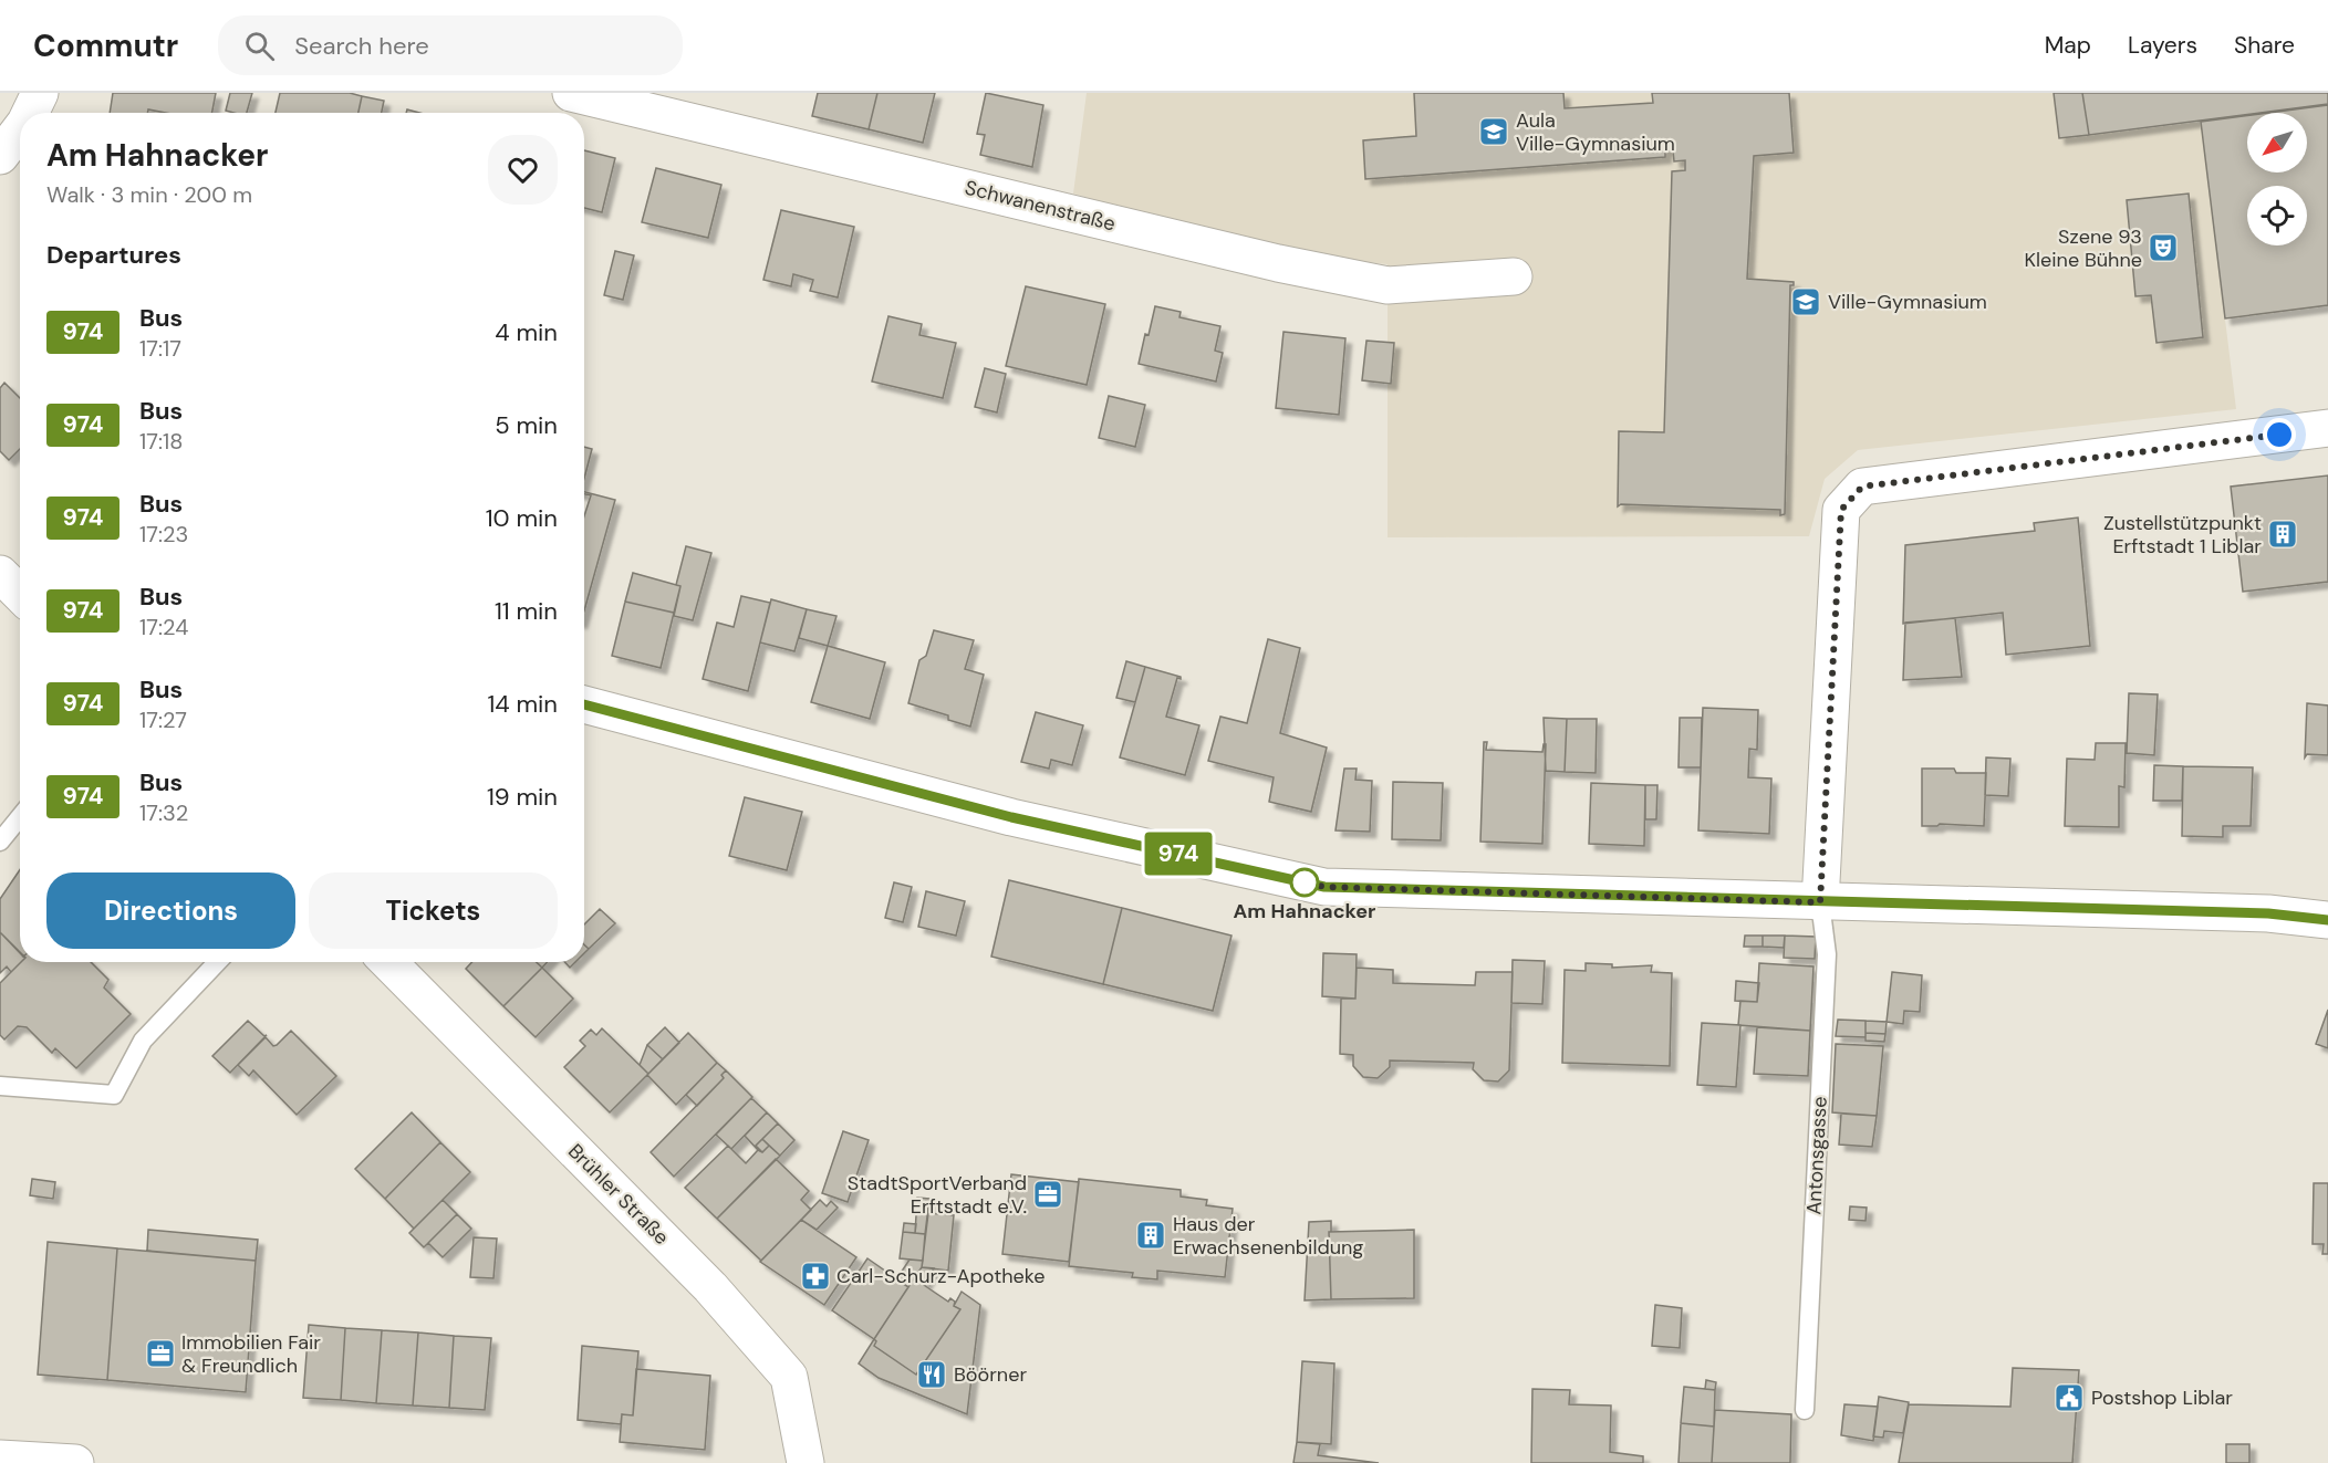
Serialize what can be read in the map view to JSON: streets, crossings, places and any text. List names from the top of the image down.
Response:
{
  "streets": {
    "street": ["Schwanenstraße", "Brühler Straße"],
    "lane": ["Antonsgasse"]
  },
  "places": {
    "school or university": ["Aula Ville-Gymnasium", "Ville-Gymnasium"],
    "theatre": ["Szene 93 Kleine Bühne"],
    "building": ["Zustellstützpunkt Erftstadt 1 Liblar", "Haus der Erwachsenenbildung"],
    "other": ["Am Hahnacker"],
    "office": ["StadtSportVerband Erftstadt e.V.", "Immobilien Fair & Freundlich"],
    "pharmacy": ["Carl-Schurz-Apotheke"],
    "restaurant": ["Böörner"],
    "public building": ["Postshop Liblar"]
  },
  "lines": ["bus line 974"],
  "north": "bottom left",
  "page": {
    "header": "Commutr",
    "search": "Search here",
    "nav": ["Map", "Layers", "Share"],
    "on_map": "974",
    "heading": [
      ["Am Hahnacker", "Walk · 3 min · 200 m"],
      "Departures"
    ],
    "list": [
      {
        "mark": "974",
        "name": "Bus",
        "note": "17:17",
        "value": "4 min"
      },
      {
        "mark": "974",
        "name": "Bus",
        "note": "17:18",
        "value": "5 min"
      },
      {
        "mark": "974",
        "name": "Bus",
        "note": "17:23",
        "value": "10 min"
      },
      {
        "mark": "974",
        "name": "Bus",
        "note": "17:24",
        "value": "11 min"
      },
      {
        "mark": "974",
        "name": "Bus",
        "note": "17:27",
        "value": "14 min"
      },
      {
        "mark": "974",
        "name": "Bus",
        "note": "17:32",
        "value": "19 min"
      }
    ],
    "buttons": ["Directions", "Tickets"]
  }
}
